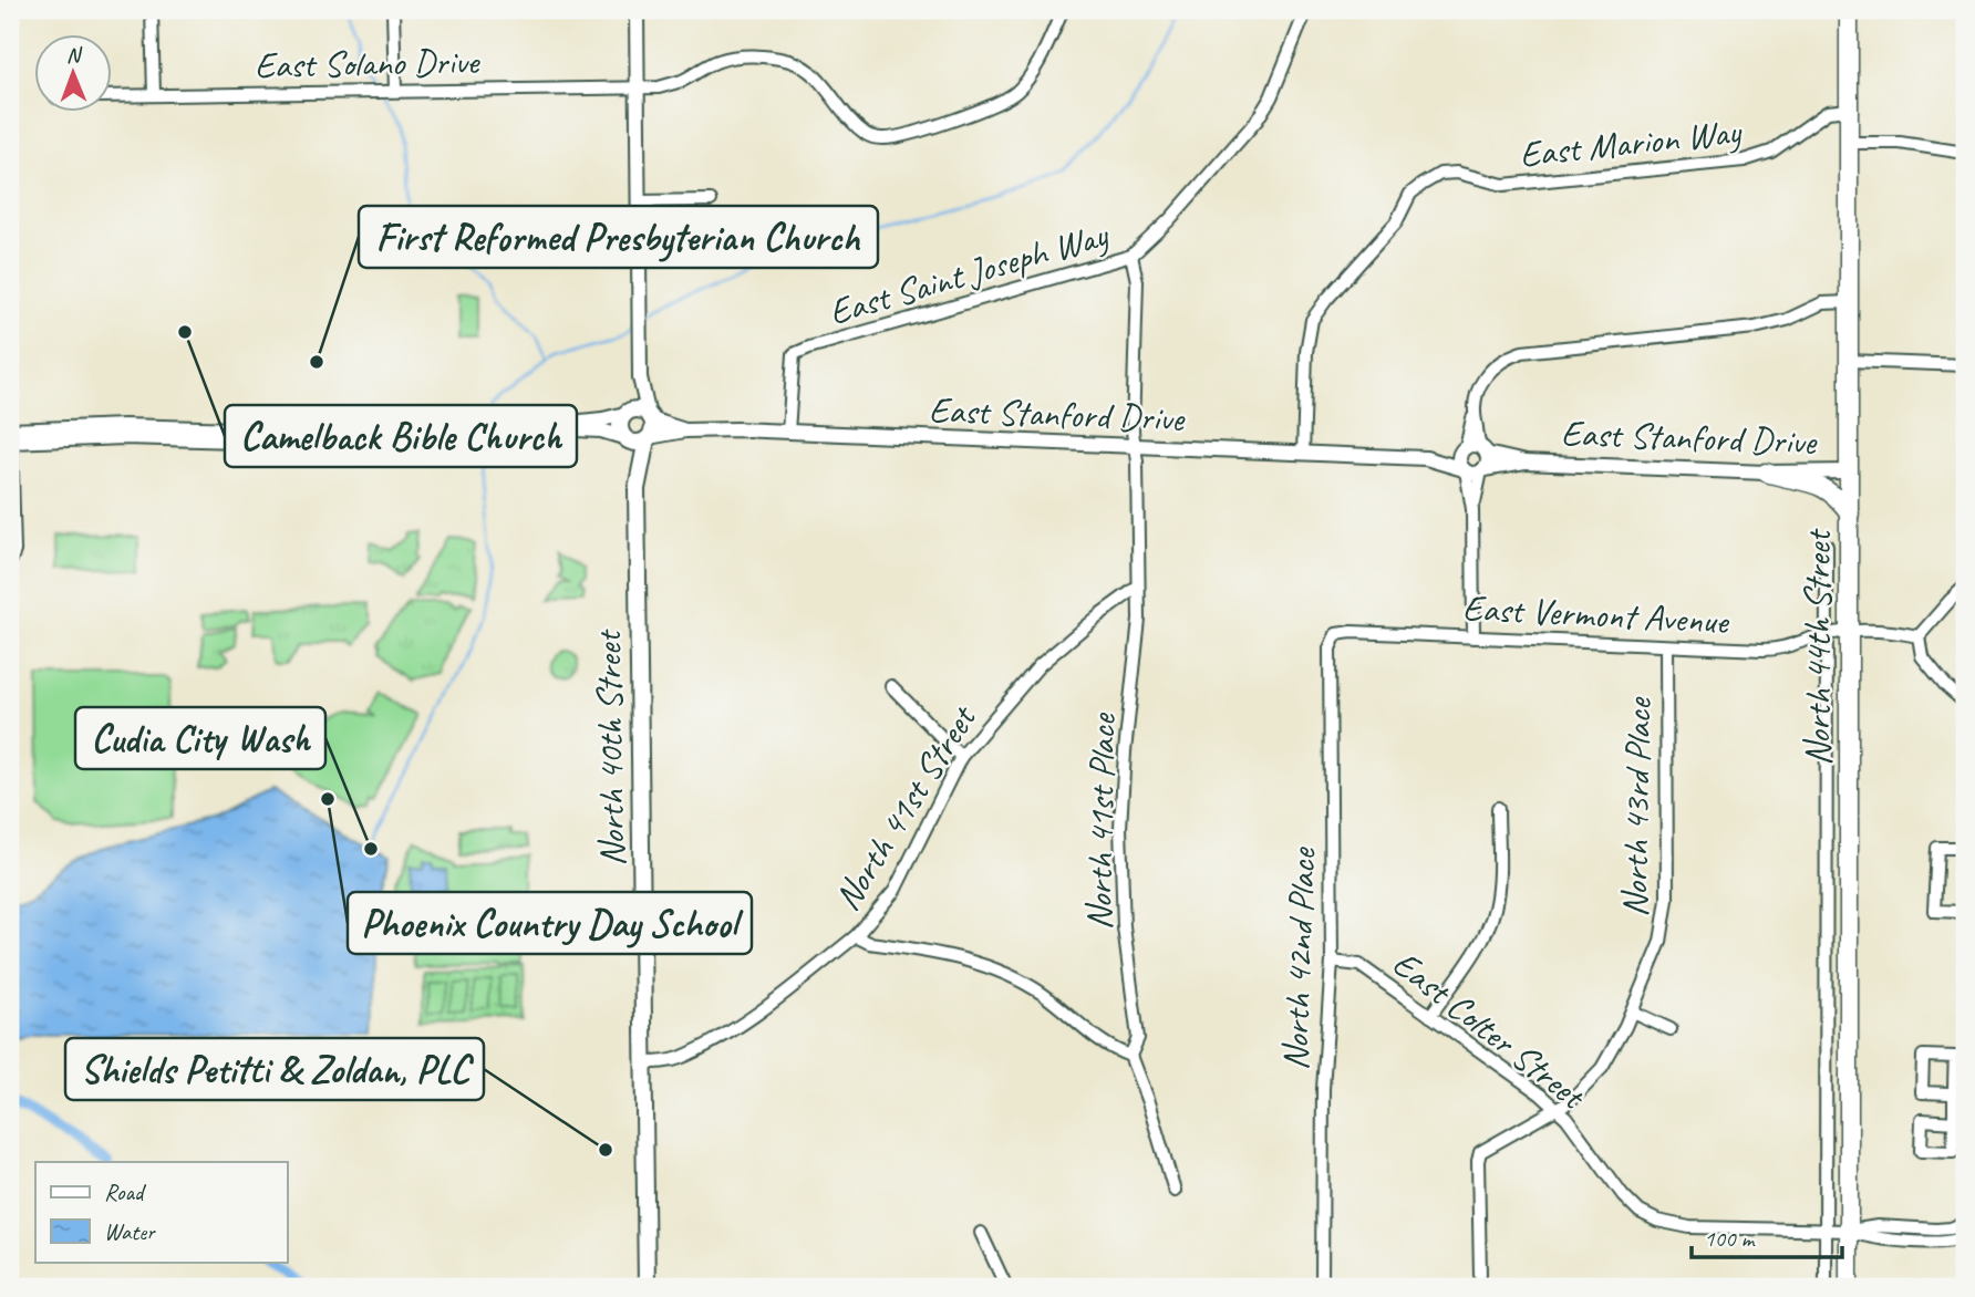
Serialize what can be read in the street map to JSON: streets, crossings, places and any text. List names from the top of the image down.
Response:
{
  "streets": {
    "main road": ["North 44th Street", "North 40th Street"],
    "street": [
      "East Solano Drive",
      "East Marion Way",
      "East Saint Joseph Way",
      "East Stanford Drive",
      "East Vermont Avenue",
      "North 41st Street",
      "North 43rd Place",
      "North 41st Place",
      "North 42nd Place",
      "East Colter Street"
    ]
  },
  "crossings": [
    ["East Marion Way", "East Stanford Drive"],
    ["East Marion Way", "North 44th Street"],
    ["East Saint Joseph Way", "East Stanford Drive"],
    ["East Saint Joseph Way", "North 41st Place"],
    ["East Stanford Drive", "North 44th Street"],
    ["East Stanford Drive", "North 40th Street"],
    ["East Stanford Drive", "North 41st Place"],
    ["East Vermont Avenue", "North 44th Street"],
    ["East Vermont Avenue", "North 43rd Place"],
    ["East Vermont Avenue", "North 42nd Place"],
    ["North 44th Street", "East Colter Street"],
    ["North 41st Street", "North 41st Place"],
    ["North 43rd Place", "East Colter Street"],
    ["North 42nd Place", "East Colter Street"]
  ],
  "places": [
    "Camelback Bible Church",
    "First Reformed Presbyterian Church",
    "Phoenix Country Day School",
    "Cudia City Wash",
    "Shields Petitti & Zoldan, PLC"
  ],
  "legend": ["Road", "Water"],
  "scale_bar": "100 m",
  "north": "top"
}
